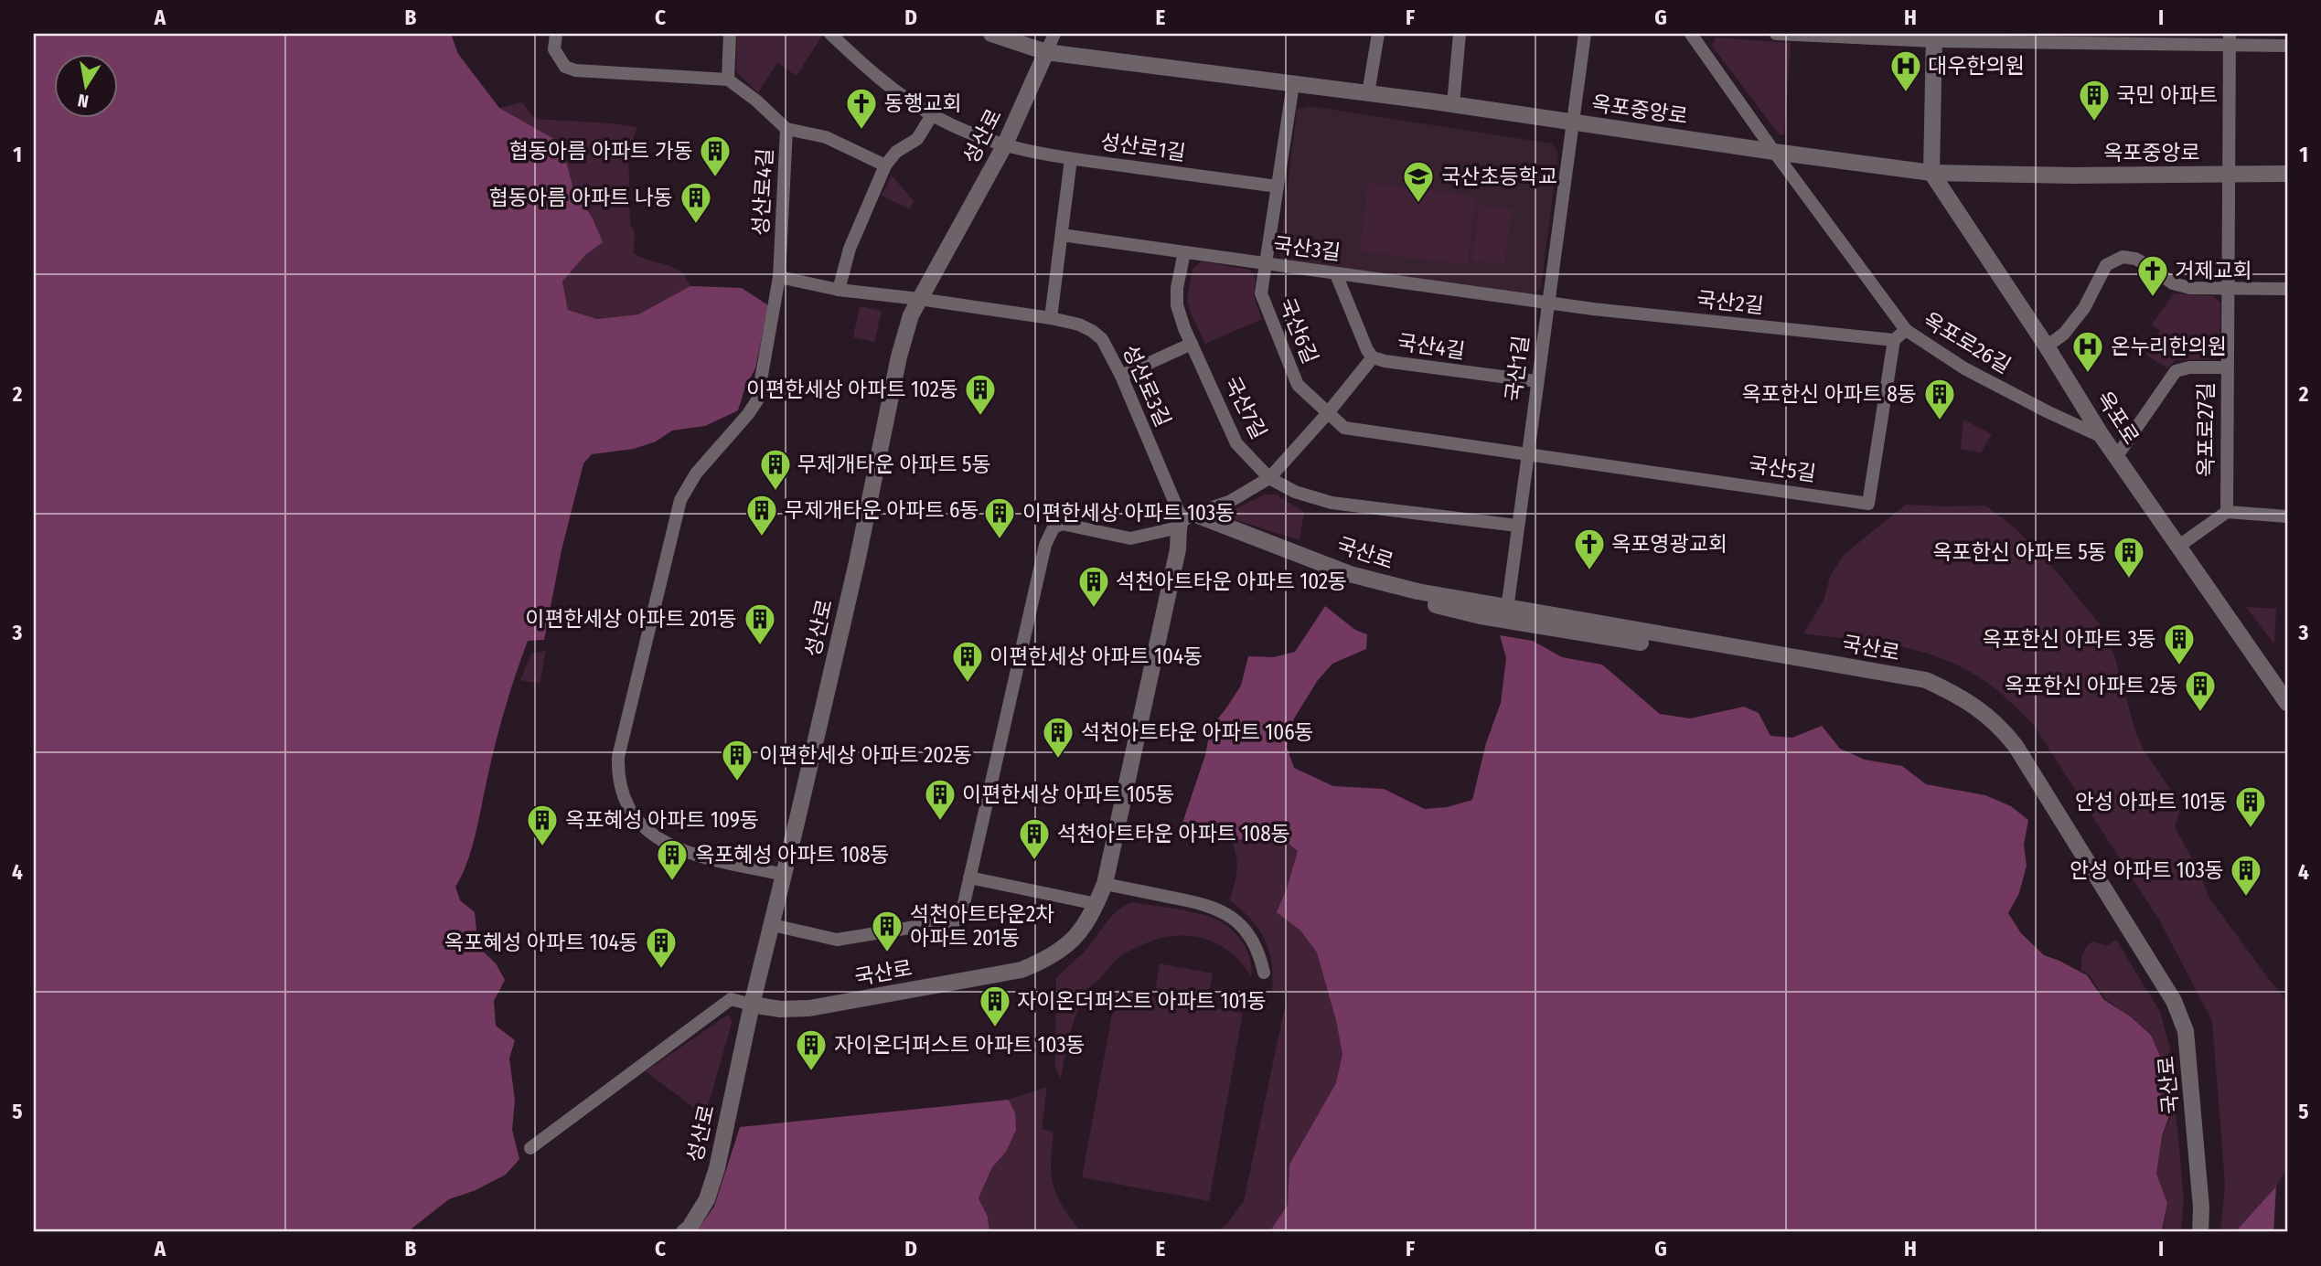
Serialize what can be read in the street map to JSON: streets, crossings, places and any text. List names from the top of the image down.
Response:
{
  "streets": {
    "street": [
      "옥포중앙로",
      "성산로",
      "성산로1길",
      "성산로4길",
      "국산3길",
      "국산2길",
      "국산6길",
      "옥포로26길",
      "국산4길",
      "국산1길",
      "성산로3길",
      "국산7길",
      "옥포로",
      "옥포로27길",
      "국산5길",
      "국산로"
    ]
  },
  "crossings": [
    ["옥포중앙로", "성산로"],
    ["옥포중앙로", "국산6길"],
    ["옥포중앙로", "옥포로26길"],
    ["옥포중앙로", "국산1길"],
    ["옥포중앙로", "옥포로"],
    ["옥포중앙로", "옥포로27길"],
    ["성산로", "성산로1길"],
    ["성산로", "성산로4길"],
    ["성산로", "성산로3길"],
    ["성산로", "국산로"],
    ["성산로1길", "국산6길"],
    ["국산3길", "국산2길"],
    ["국산3길", "국산6길"],
    ["국산3길", "국산4길"],
    ["국산3길", "국산1길"],
    ["국산3길", "국산7길"],
    ["국산2길", "국산1길"],
    ["국산2길", "국산5길"],
    ["국산6길", "국산1길"],
    ["국산6길", "국산5길"],
    ["옥포로26길", "옥포로"],
    ["국산4길", "국산1길"],
    ["국산1길", "국산7길"],
    ["국산1길", "국산5길"],
    ["국산1길", "국산로"],
    ["성산로3길", "국산로"]
  ],
  "places": {
    "hospital": ["대우한의원", "온누리한의원"],
    "building": [
      "국민 아파트",
      "협동아름 아파트 가동",
      "협동아름 아파트 나동",
      "이편한세상 아파트 102동",
      "옥포한신 아파트 8동",
      "무제개타운 아파트 5동",
      "무제개타운 아파트 6동",
      "이편한세상 아파트 103동",
      "옥포한신 아파트 5동",
      "석천아트타운 아파트 102동",
      "이편한세상 아파트 201동",
      "옥포한신 아파트 3동",
      "이편한세상 아파트 104동",
      "옥포한신 아파트 2동",
      "석천아트타운 아파트 106동",
      "이편한세상 아파트 202동",
      "이편한세상 아파트 105동",
      "안성 아파트 101동",
      "옥포혜성 아파트 109동",
      "석천아트타운 아파트 108동",
      "옥포혜성 아파트 108동",
      "안성 아파트 103동",
      "석천아트타운2차 아파트 201동",
      "옥포혜성 아파트 104동",
      "자이온더퍼스트 아파트 101동",
      "자이온더퍼스트 아파트 103동"
    ],
    "church": ["동행교회", "거제교회", "옥포영광교회"],
    "school or university": ["국산초등학교"]
  },
  "north": "bottom",
  "grid": {
    "columns": [
      "A",
      "B",
      "C",
      "D",
      "E",
      "F",
      "G",
      "H",
      "I"
    ],
    "rows": [
      "1",
      "2",
      "3",
      "4",
      "5"
    ]
  }
}
